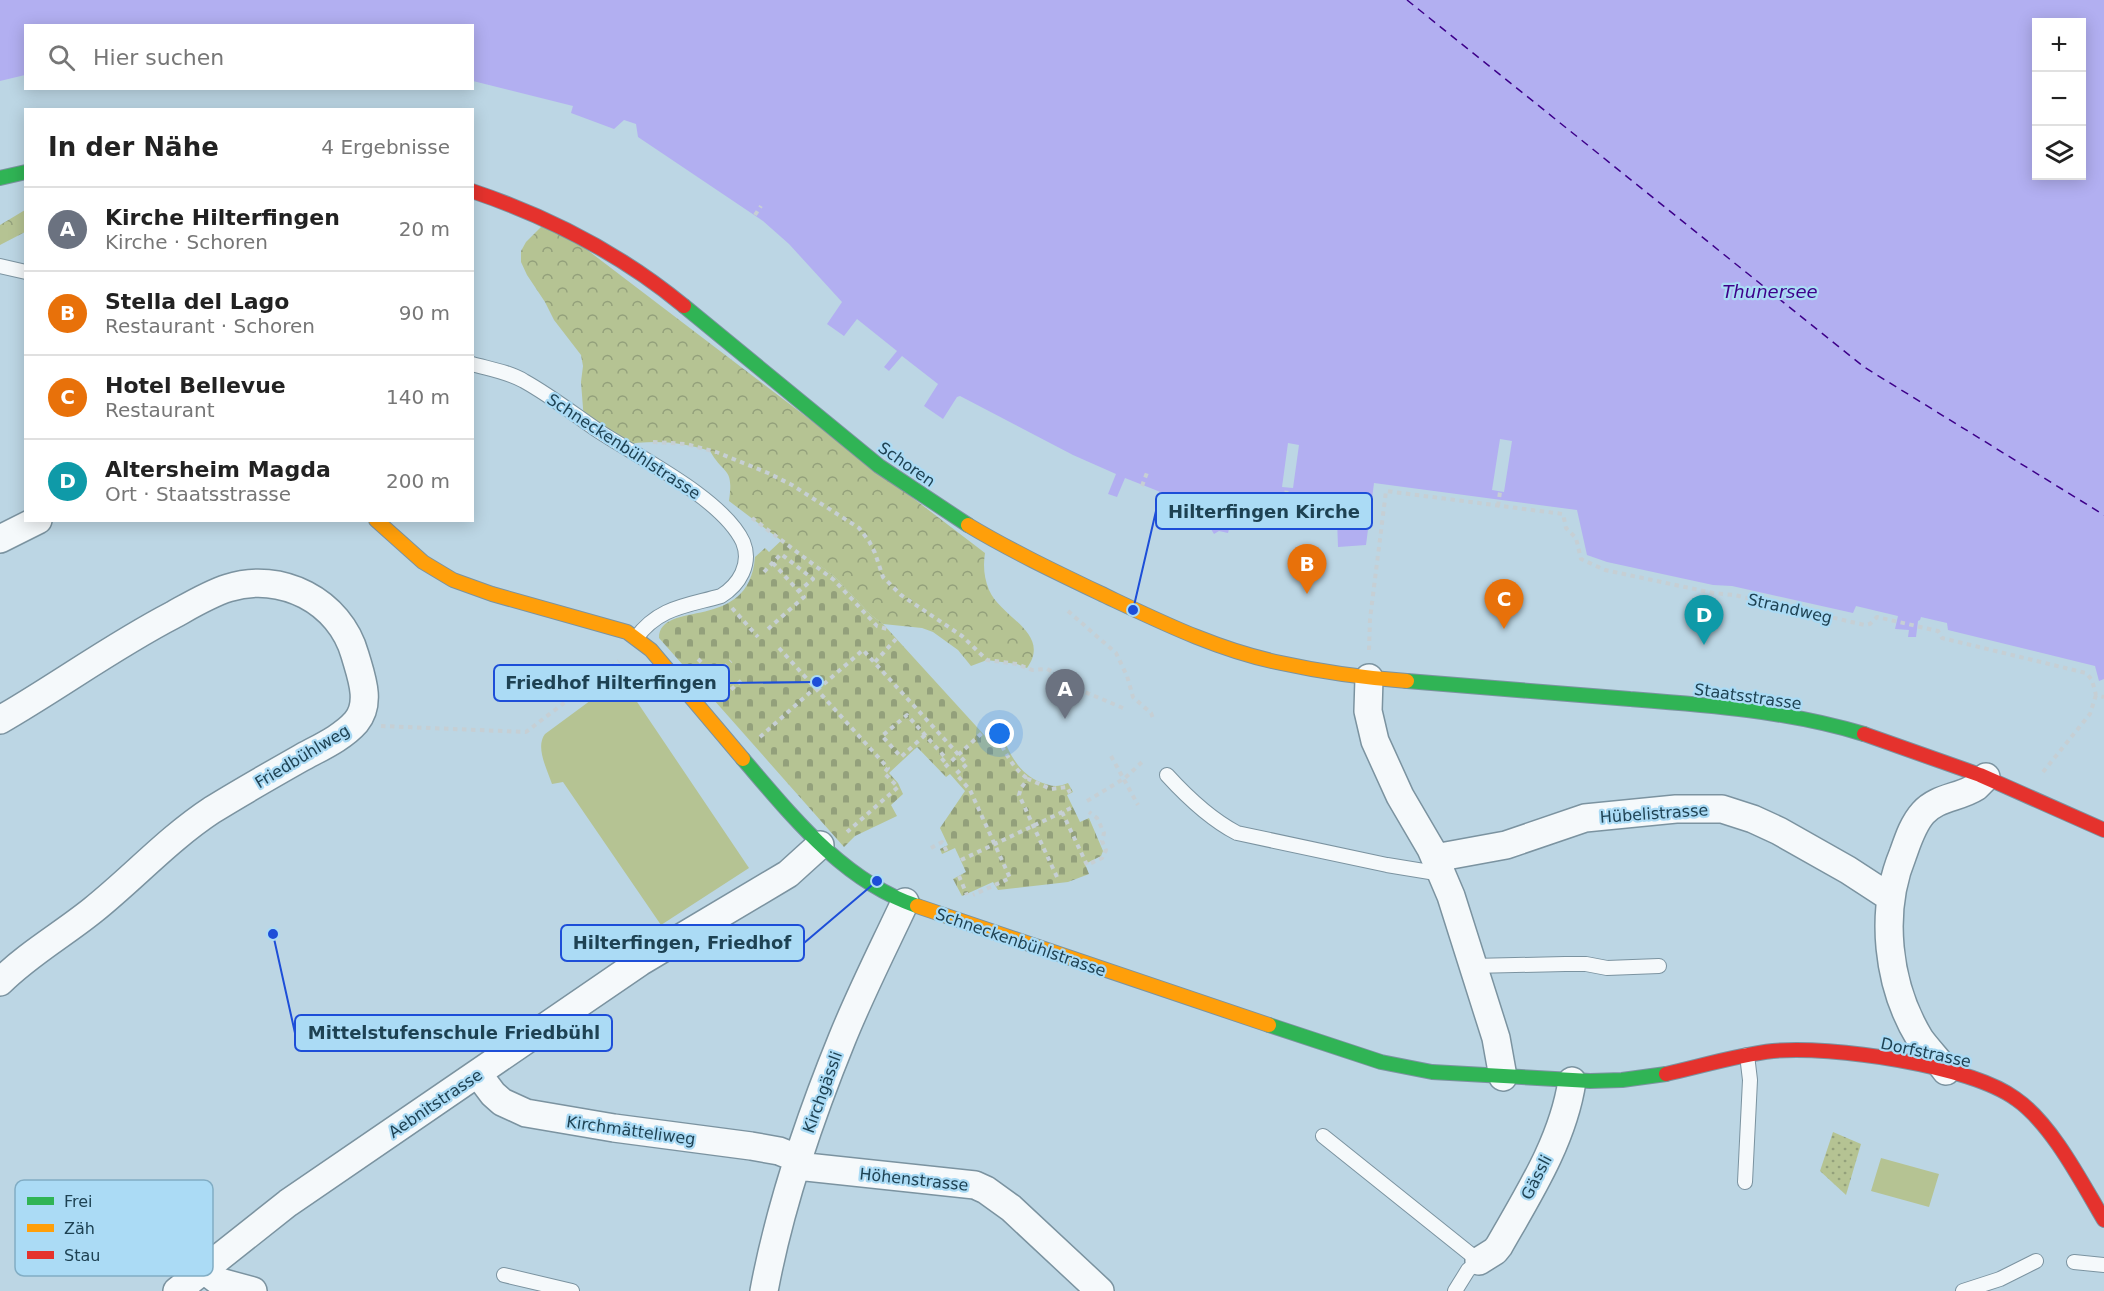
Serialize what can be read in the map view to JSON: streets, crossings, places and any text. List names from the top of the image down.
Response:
{
  "streets": {
    "street": [
      "Schneckenbühlstrasse",
      "Schoren",
      "Staatsstrasse",
      "Friedbühlweg",
      "Hübelistrasse",
      "Dorfstrasse",
      "Kirchgässli",
      "Aebnitstrasse",
      "Kirchmätteliweg",
      "Gässli",
      "Höhenstrasse"
    ],
    "path": ["Strandweg"]
  },
  "crossings": [
    ["Schneckenbühlstrasse", "Dorfstrasse"],
    ["Schneckenbühlstrasse", "Kirchgässli"],
    ["Schneckenbühlstrasse", "Aebnitstrasse"],
    ["Schoren", "Strandweg"],
    ["Schoren", "Staatsstrasse"],
    ["Strandweg", "Staatsstrasse"],
    ["Dorfstrasse", "Gässli"],
    ["Kirchgässli", "Kirchmätteliweg"],
    ["Kirchgässli", "Höhenstrasse"],
    ["Aebnitstrasse", "Kirchmätteliweg"],
    ["Kirchmätteliweg", "Höhenstrasse"]
  ],
  "water": ["Thunersee"],
  "places": [
    "Hilterfingen Kirche",
    "Friedhof Hilterfingen",
    "Hilterfingen, Friedhof",
    "Mittelstufenschule Friedbühl"
  ],
  "legend": ["Frei", "Zäh", "Stau"],
  "page": {
    "map_buttons": ["+", "−"],
    "search": "Hier suchen",
    "heading": ["In der Nähe", "4 Ergebnisse"],
    "list": [
      {
        "mark": "A",
        "name": "Kirche Hilterfingen",
        "note": "Kirche · Schoren",
        "value": "20 m"
      },
      {
        "mark": "B",
        "name": "Stella del Lago",
        "note": "Restaurant · Schoren",
        "value": "90 m"
      },
      {
        "mark": "C",
        "name": "Hotel Bellevue",
        "note": "Restaurant",
        "value": "140 m"
      },
      {
        "mark": "D",
        "name": "Altersheim Magda",
        "note": "Ort · Staatsstrasse",
        "value": "200 m"
      }
    ],
    "pins": [
      "B",
      "C",
      "D",
      "A"
    ]
  }
}
